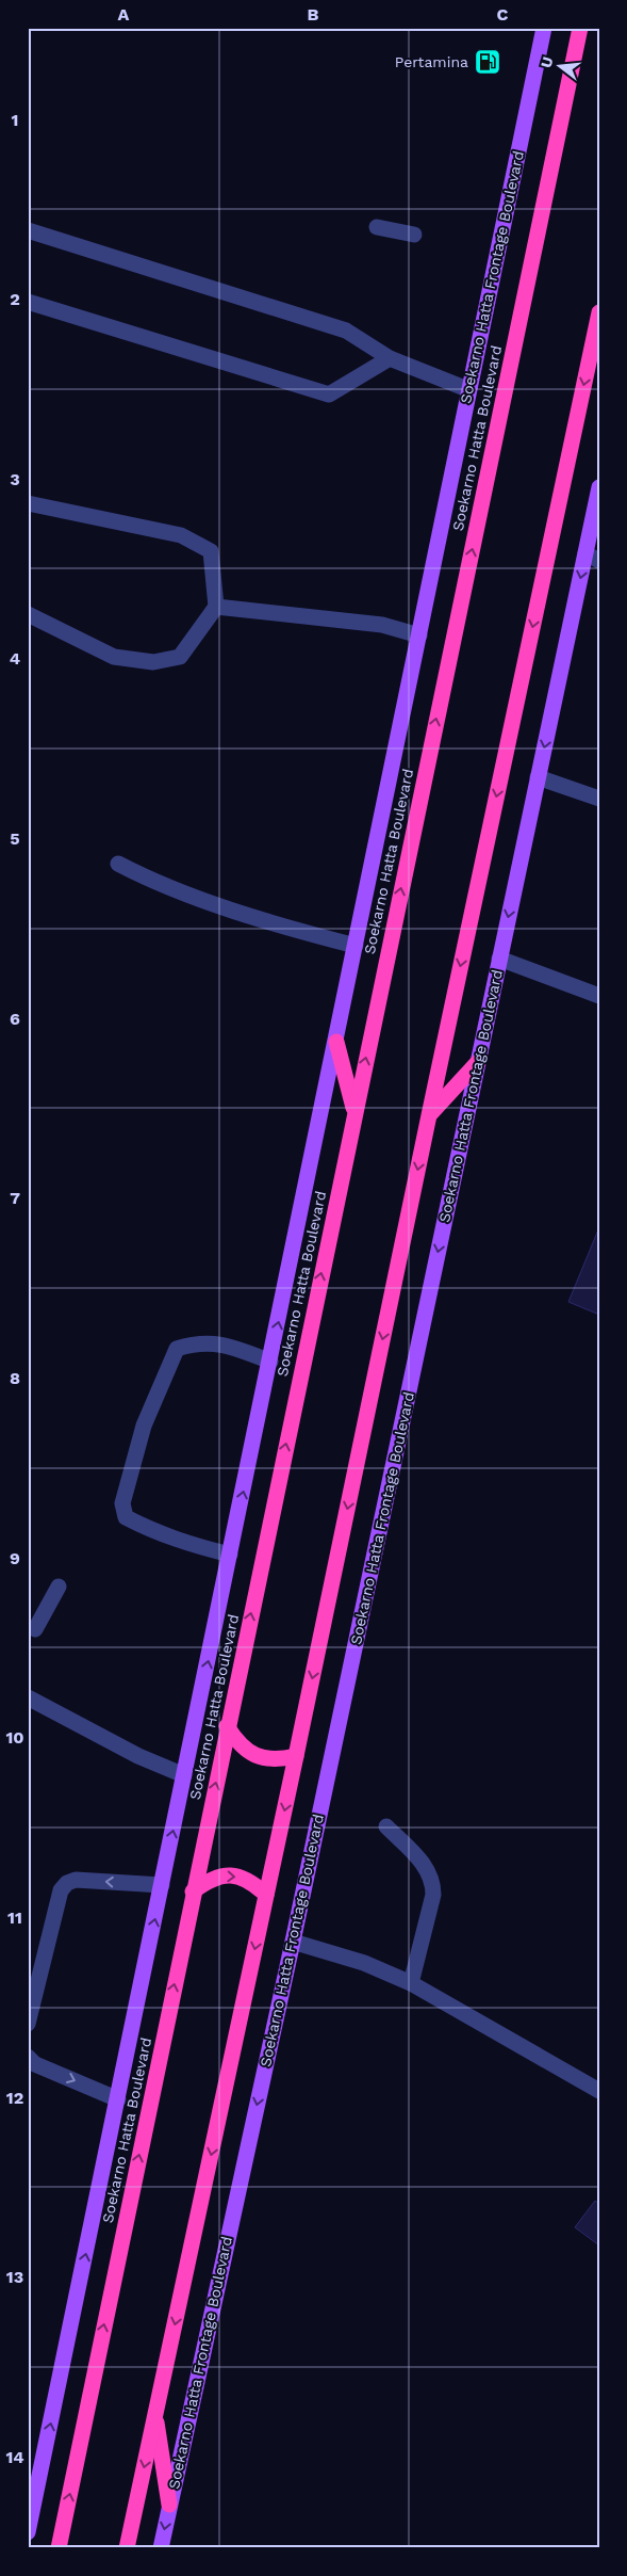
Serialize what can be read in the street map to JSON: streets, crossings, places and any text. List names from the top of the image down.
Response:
{
  "streets": {
    "highway": ["Soekarno Hatta Boulevard"],
    "main road": ["Soekarno Hatta Frontage Boulevard"]
  },
  "places": {
    "fuel station": ["Pertamina"]
  },
  "north": "left",
  "grid": {
    "columns": ["A", "B", "C"],
    "rows": [
      "1",
      "2",
      "3",
      "4",
      "5",
      "6",
      "7",
      "8",
      "9",
      "10",
      "11",
      "12",
      "13",
      "14"
    ]
  }
}
